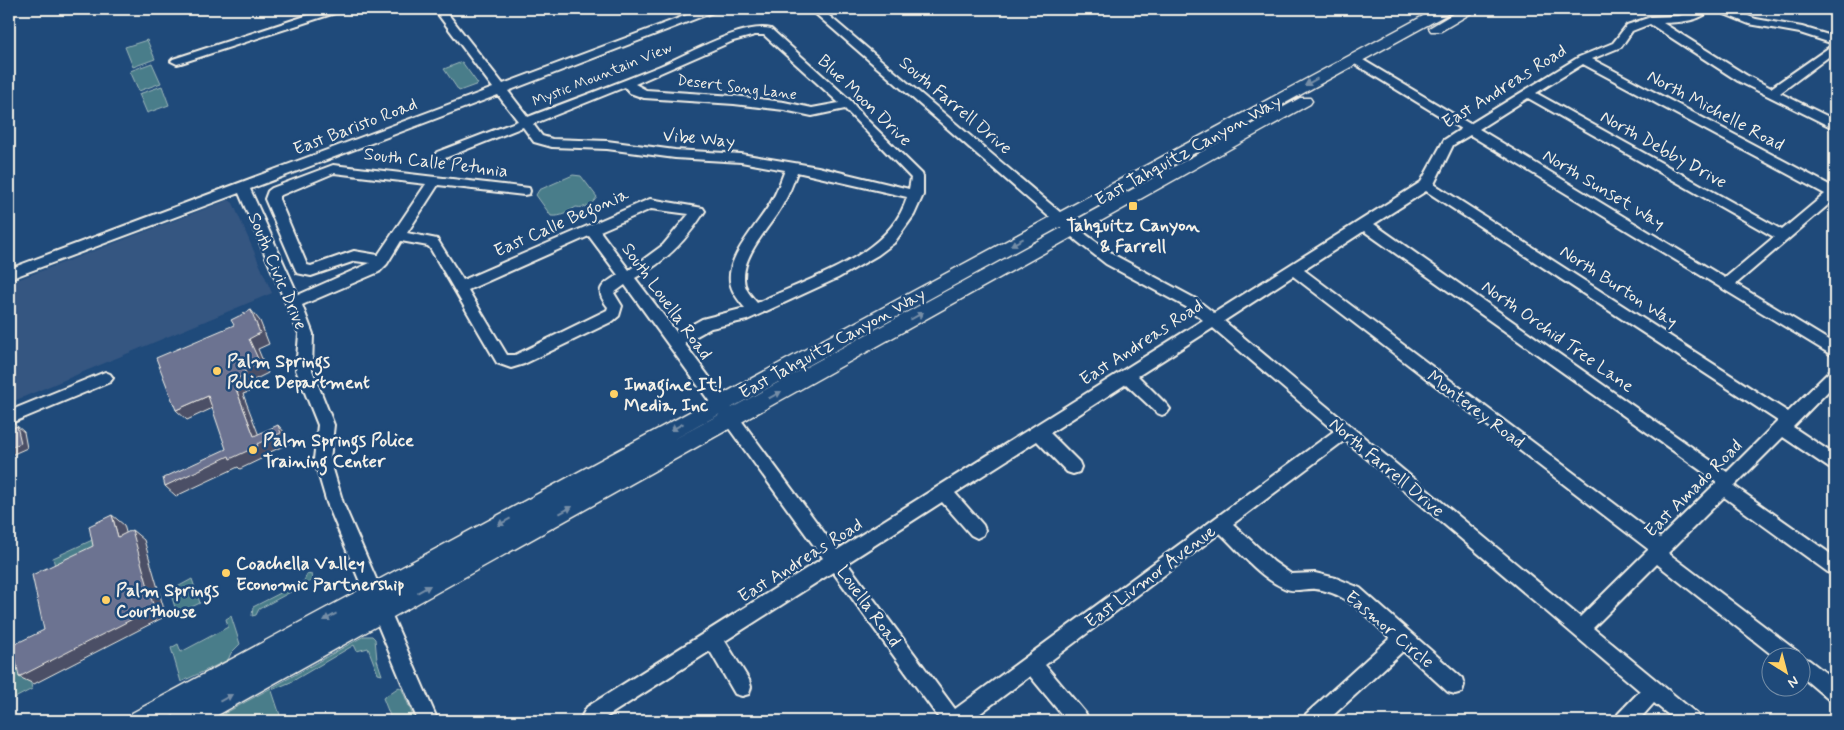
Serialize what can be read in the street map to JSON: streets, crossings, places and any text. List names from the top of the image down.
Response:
{
  "streets": {
    "main road": ["East Tahquitz Canyon Way"],
    "street": [
      "Mystic Mountain View",
      "East Andreas Road",
      "Desert Song Lane",
      "Blue Moon Drive",
      "South Farrell Drive",
      "North Michelle Road",
      "East Baristo Road",
      "Vibe Way",
      "North Debby Drive",
      "South Calle Petunia",
      "North Sunset Way",
      "East Calle Begonia",
      "South Civic Drive",
      "North Burton Way",
      "South Louella Road",
      "North Orchid Tree Lane",
      "Monterey Road",
      "North Farrell Drive",
      "East Amado Road",
      "East Livmor Avenue",
      "Louella Road",
      "Easmor Circle"
    ]
  },
  "crossings": [
    ["Mystic Mountain View", "Desert Song Lane"],
    ["Mystic Mountain View", "Blue Moon Drive"],
    ["Mystic Mountain View", "Vibe Way"],
    ["East Andreas Road", "North Michelle Road"],
    ["East Andreas Road", "North Debby Drive"],
    ["East Andreas Road", "North Sunset Way"],
    ["East Andreas Road", "North Burton Way"],
    ["East Andreas Road", "North Orchid Tree Lane"],
    ["East Andreas Road", "Monterey Road"],
    ["East Andreas Road", "North Farrell Drive"],
    ["East Andreas Road", "Louella Road"],
    ["Desert Song Lane", "Blue Moon Drive"],
    ["Blue Moon Drive", "Vibe Way"],
    ["South Farrell Drive", "East Tahquitz Canyon Way"],
    ["South Farrell Drive", "North Farrell Drive"],
    ["North Michelle Road", "North Debby Drive"],
    ["East Baristo Road", "Vibe Way"],
    ["East Baristo Road", "South Civic Drive"],
    ["East Tahquitz Canyon Way", "North Sunset Way"],
    ["East Tahquitz Canyon Way", "South Civic Drive"],
    ["East Tahquitz Canyon Way", "South Louella Road"],
    ["East Tahquitz Canyon Way", "North Farrell Drive"],
    ["East Tahquitz Canyon Way", "Louella Road"],
    ["East Calle Begonia", "South Louella Road"],
    ["North Burton Way", "East Amado Road"],
    ["South Louella Road", "Louella Road"],
    ["North Orchid Tree Lane", "East Amado Road"],
    ["Monterey Road", "East Amado Road"],
    ["North Farrell Drive", "East Amado Road"],
    ["North Farrell Drive", "East Livmor Avenue"],
    ["East Livmor Avenue", "Louella Road"],
    ["East Livmor Avenue", "Easmor Circle"]
  ],
  "places": {
    "transit": ["Tahquitz Canyon & Farrell"],
    "other": [
      "Palm Springs Police Department",
      "Imagine It! Media, Inc",
      "Palm Springs Police Training Center",
      "Coachella Valley Economic Partnership",
      "Palm Springs Courthouse"
    ]
  },
  "north": "bottom right"
}
